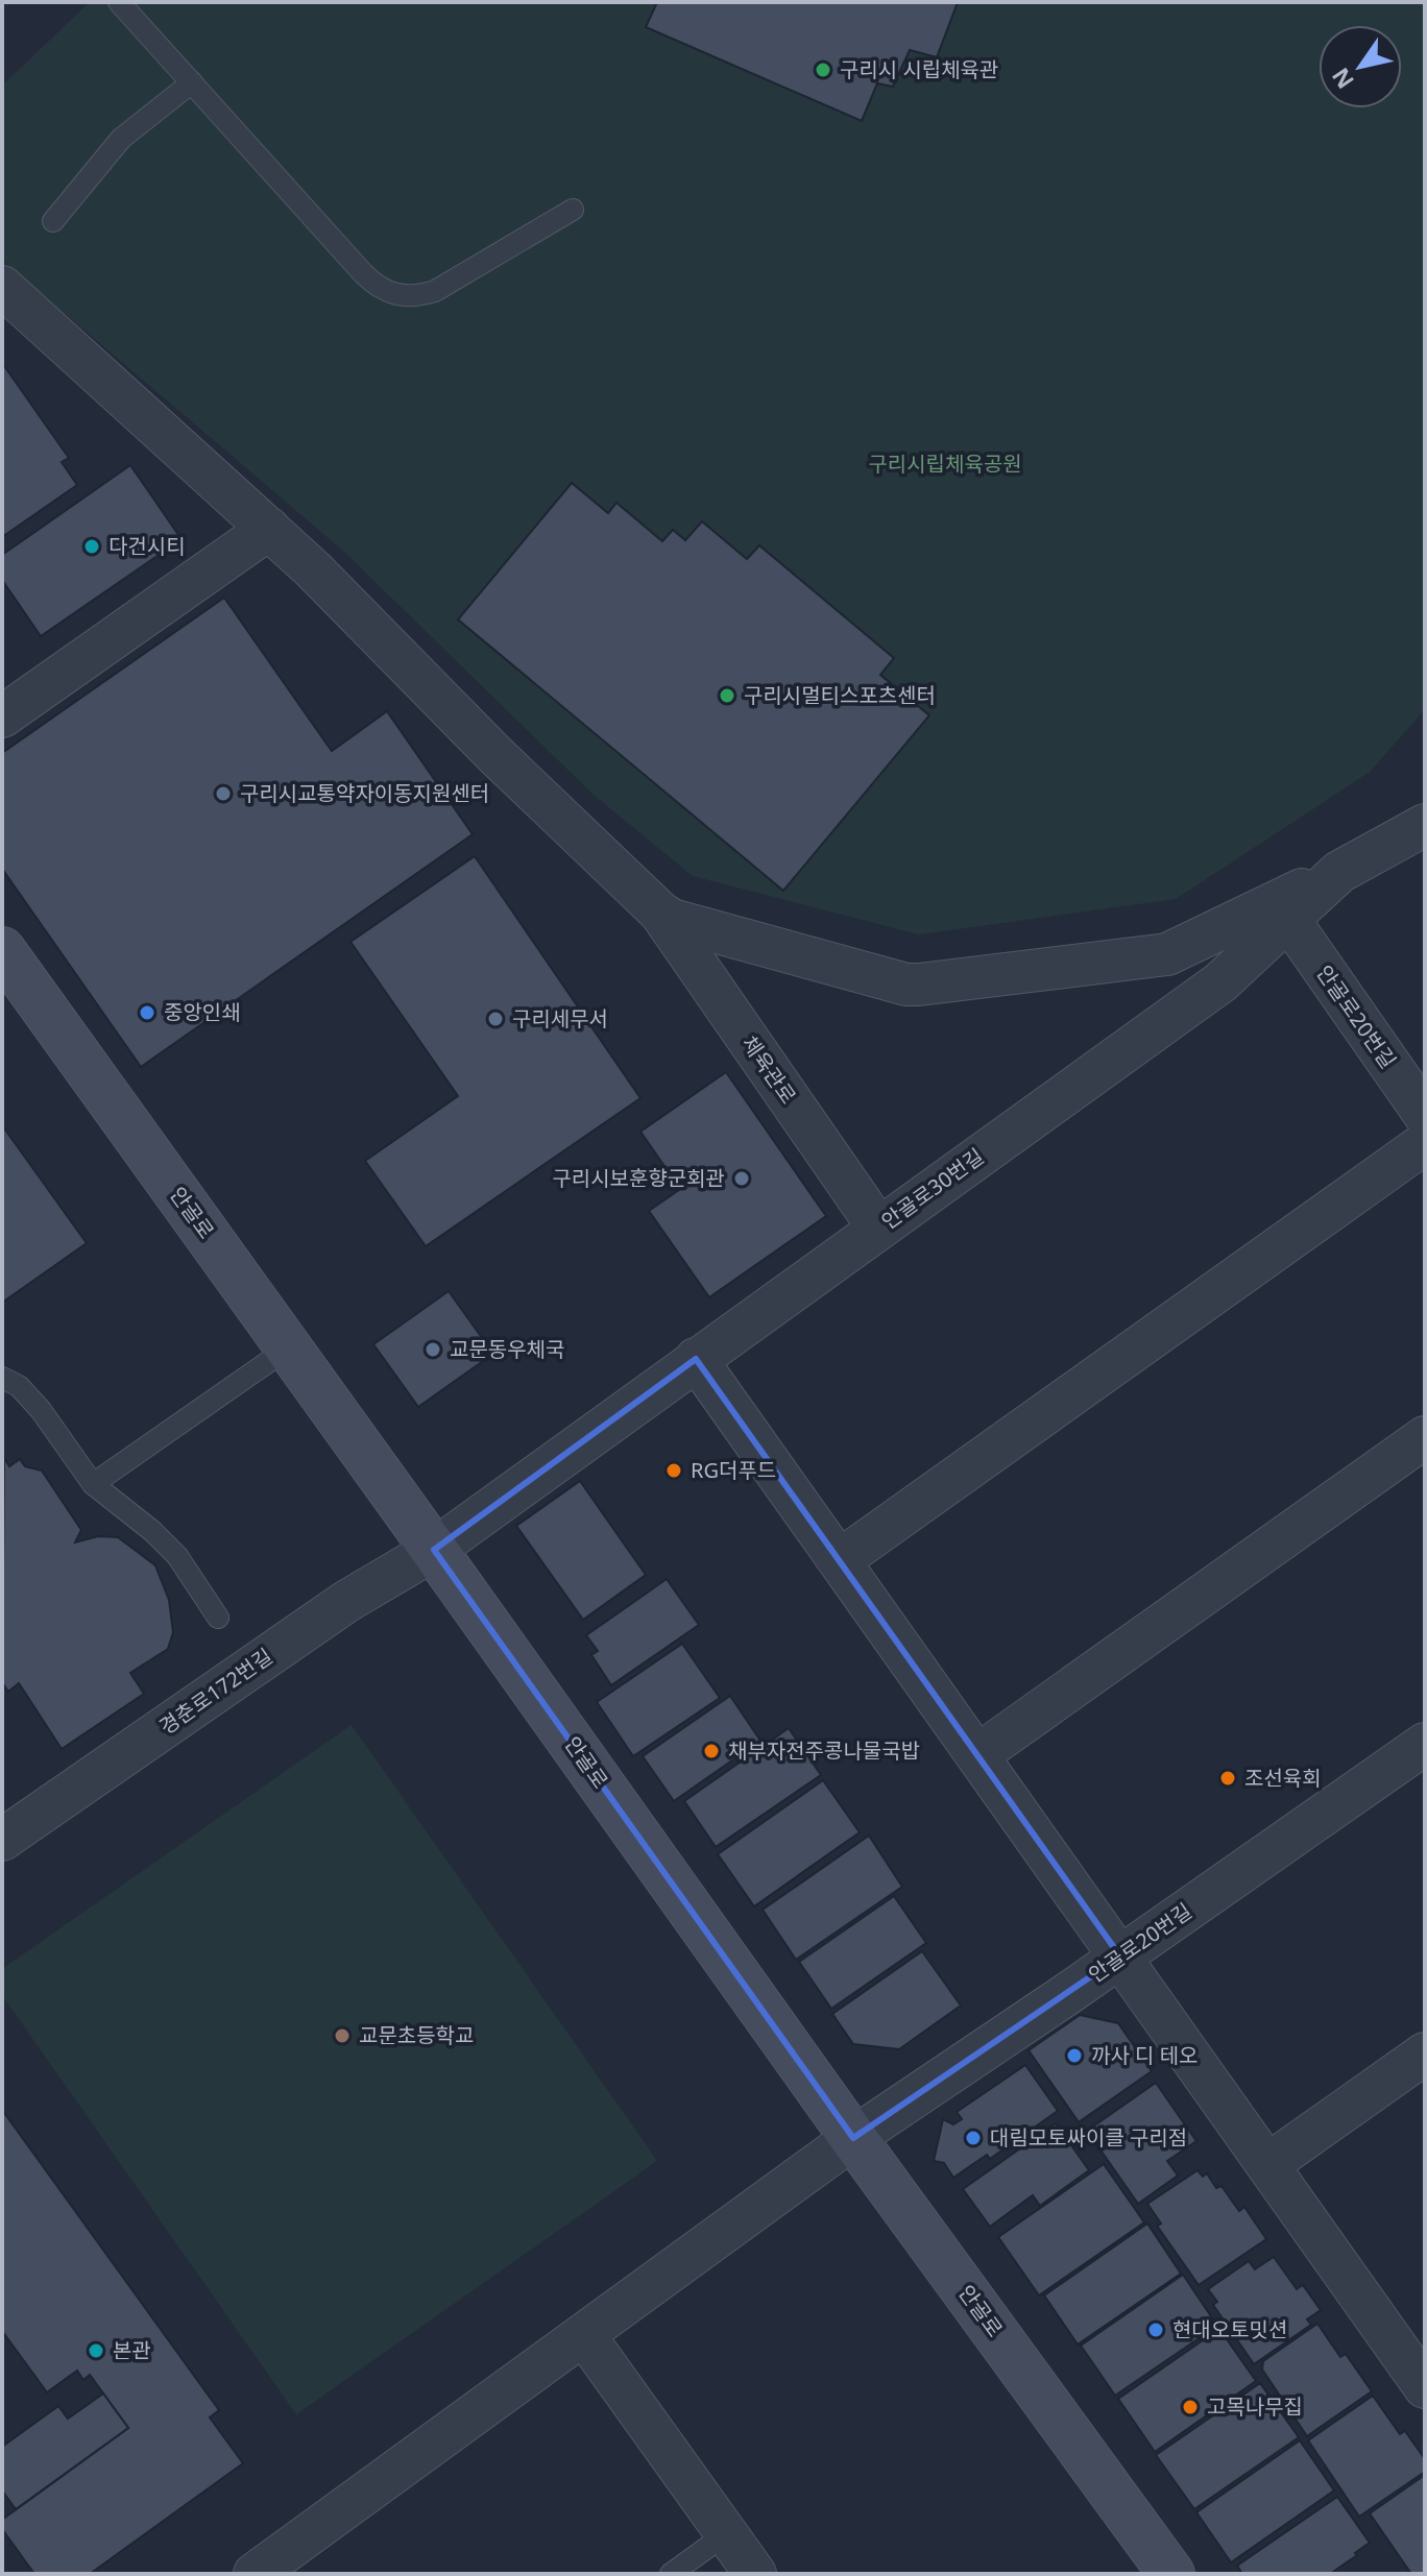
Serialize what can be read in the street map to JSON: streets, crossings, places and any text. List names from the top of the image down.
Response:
{
  "streets": {
    "street": [
      "안골로20번길",
      "체육관로",
      "안골로30번길",
      "안골로",
      "경춘로172번길"
    ]
  },
  "crossings": [
    ["안골로20번길", "안골로30번길"],
    ["안골로20번길", "안골로"],
    ["체육관로", "안골로30번길"],
    ["안골로30번길", "안골로"],
    ["안골로30번길", "경춘로172번길"],
    ["안골로", "경춘로172번길"]
  ],
  "parks": ["구리시립체육공원"],
  "places": [
    "구리시 시립체육관",
    "다건시티",
    "구리시멀티스포츠센터",
    "구리시교통약자이동지원센터",
    "중앙인쇄",
    "구리세무서",
    "구리시보훈향군회관",
    "교문동우체국",
    "RG더푸드",
    "채부자전주콩나물국밥",
    "조선육회",
    "교문초등학교",
    "까사 디 테오",
    "대림모토싸이클 구리점",
    "현대오토밋션",
    "본관",
    "고목나무집"
  ],
  "north": "bottom left"
}
